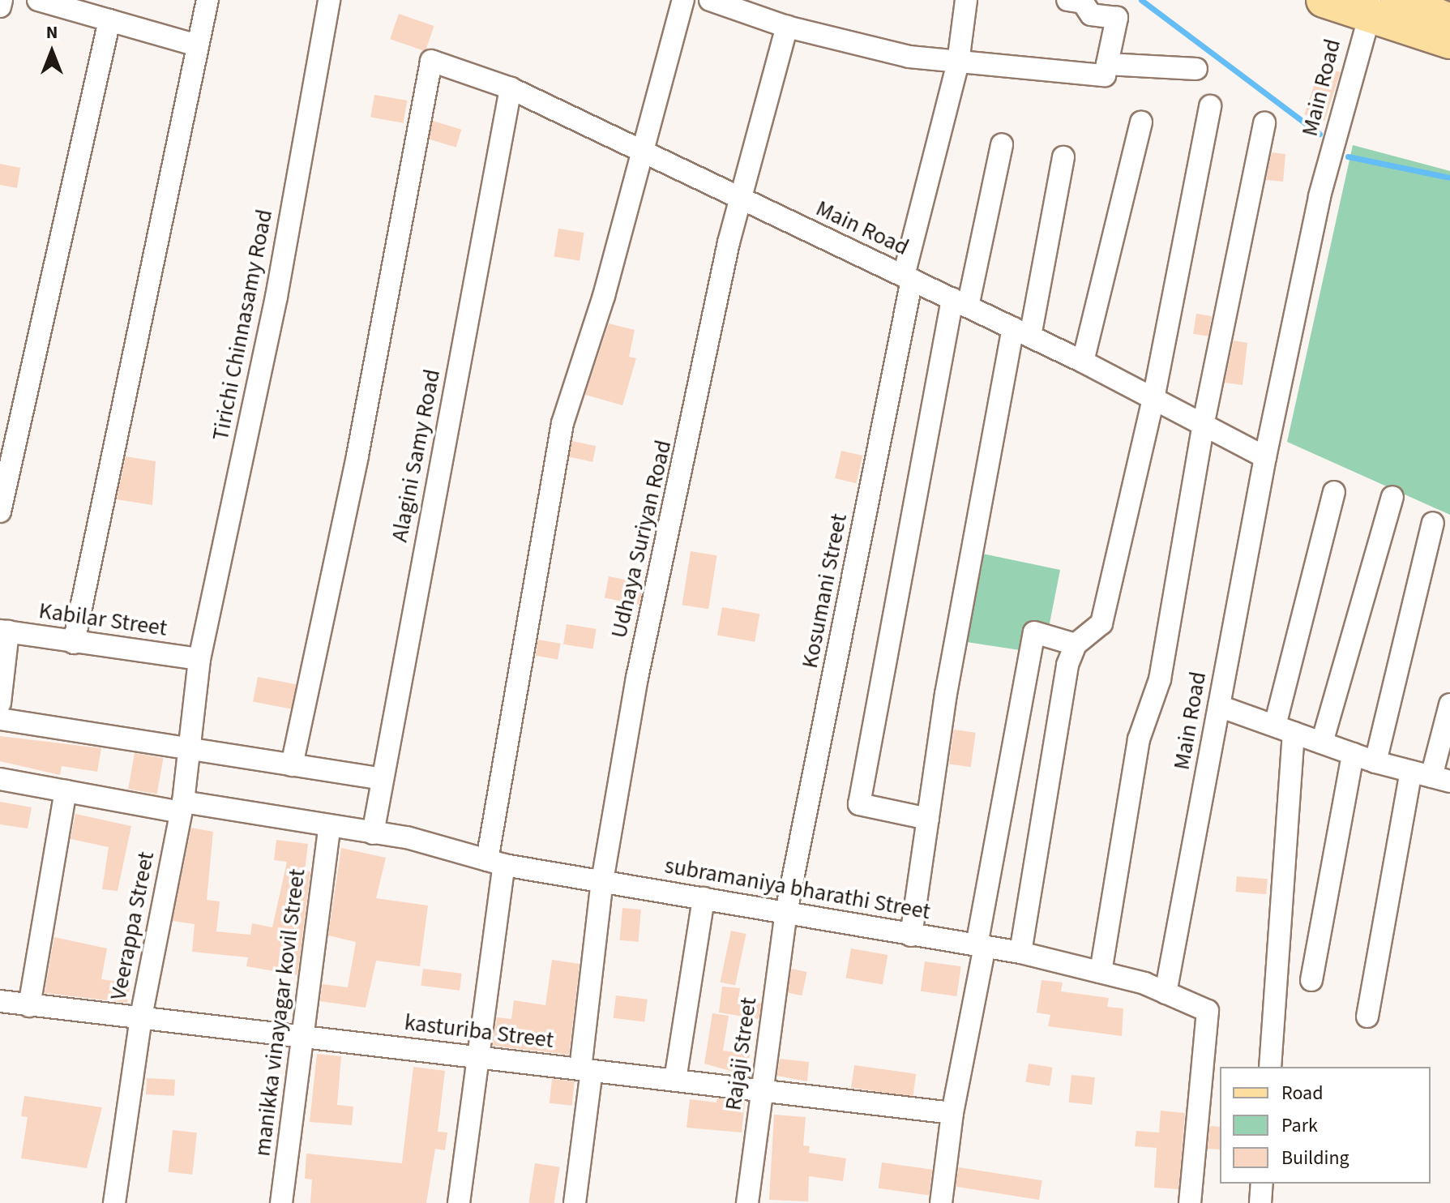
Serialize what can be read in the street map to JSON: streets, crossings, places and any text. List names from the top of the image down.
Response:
{
  "streets": {
    "street": [
      "Main Road",
      "Tirichi Chinnasamy Road",
      "Alagini Samy Road",
      "Udhaya Suriyan Road",
      "Kosumani Street",
      "Kabilar Street",
      "subramaniya bharathi Street",
      "Veerappa Street",
      "manikka vinayagar kovil Street",
      "kasturiba Street",
      "Rajaji Street"
    ]
  },
  "crossings": [
    ["Main Road", "Alagini Samy Road"],
    ["Main Road", "Udhaya Suriyan Road"],
    ["Main Road", "Kosumani Street"],
    ["Main Road", "subramaniya bharathi Street"],
    ["Tirichi Chinnasamy Road", "Kabilar Street"],
    ["Tirichi Chinnasamy Road", "Veerappa Street"],
    ["Alagini Samy Road", "subramaniya bharathi Street"],
    ["Udhaya Suriyan Road", "subramaniya bharathi Street"],
    ["Udhaya Suriyan Road", "kasturiba Street"],
    ["Kosumani Street", "subramaniya bharathi Street"],
    ["Kosumani Street", "Rajaji Street"],
    ["Kabilar Street", "Veerappa Street"],
    ["subramaniya bharathi Street", "Veerappa Street"],
    ["subramaniya bharathi Street", "manikka vinayagar kovil Street"],
    ["subramaniya bharathi Street", "Rajaji Street"],
    ["Veerappa Street", "kasturiba Street"],
    ["manikka vinayagar kovil Street", "kasturiba Street"],
    ["kasturiba Street", "Rajaji Street"]
  ],
  "legend": ["Road", "Park", "Building"],
  "north": "top"
}
